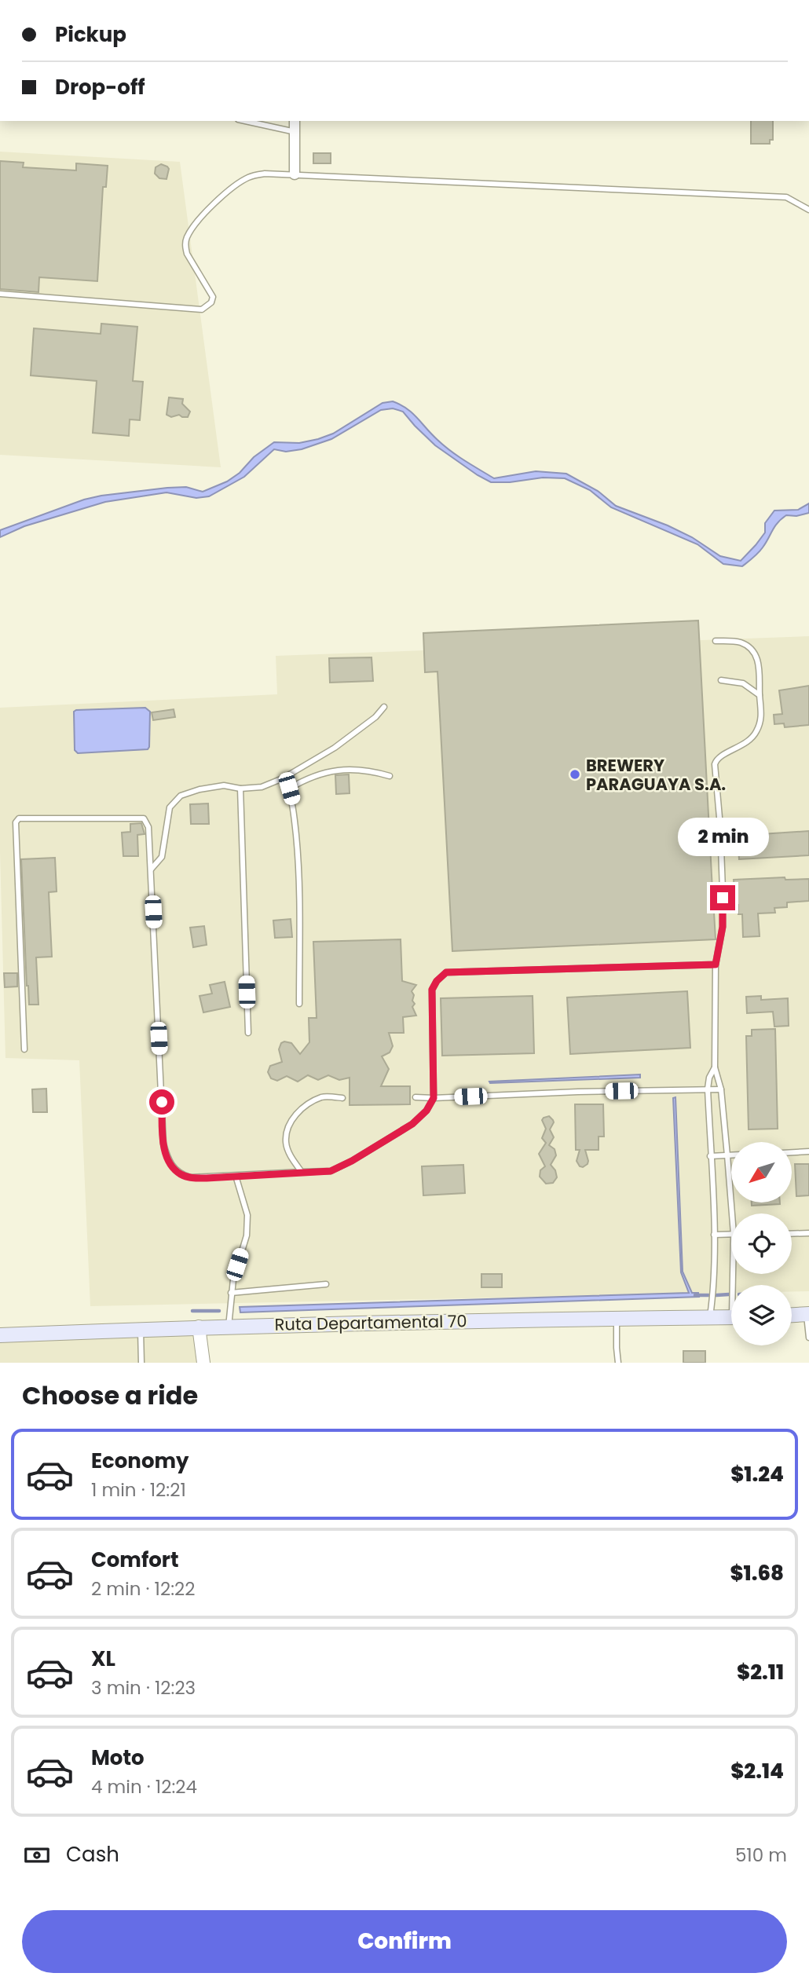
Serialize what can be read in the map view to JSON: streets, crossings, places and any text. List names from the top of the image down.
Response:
{
  "streets": {
    "main road": ["Ruta Departamental 70"]
  },
  "places": ["BREWERY PARAGUAYA S.A."],
  "north": "bottom left",
  "page": {
    "banner": ["Pickup", "Drop-off"],
    "bubble": "2 min",
    "heading": "Choose a ride",
    "list": [
      {
        "name": "Economy",
        "note": "1 min · 12:21",
        "value": "$1.24"
      },
      {
        "name": "Comfort",
        "note": "2 min · 12:22",
        "value": "$1.68"
      },
      {
        "name": "XL",
        "note": "3 min · 12:23",
        "value": "$2.11"
      },
      {
        "name": "Moto",
        "note": "4 min · 12:24",
        "value": "$2.14"
      }
    ],
    "pay": ["Cash", "510 m"],
    "buttons": "Confirm"
  }
}
